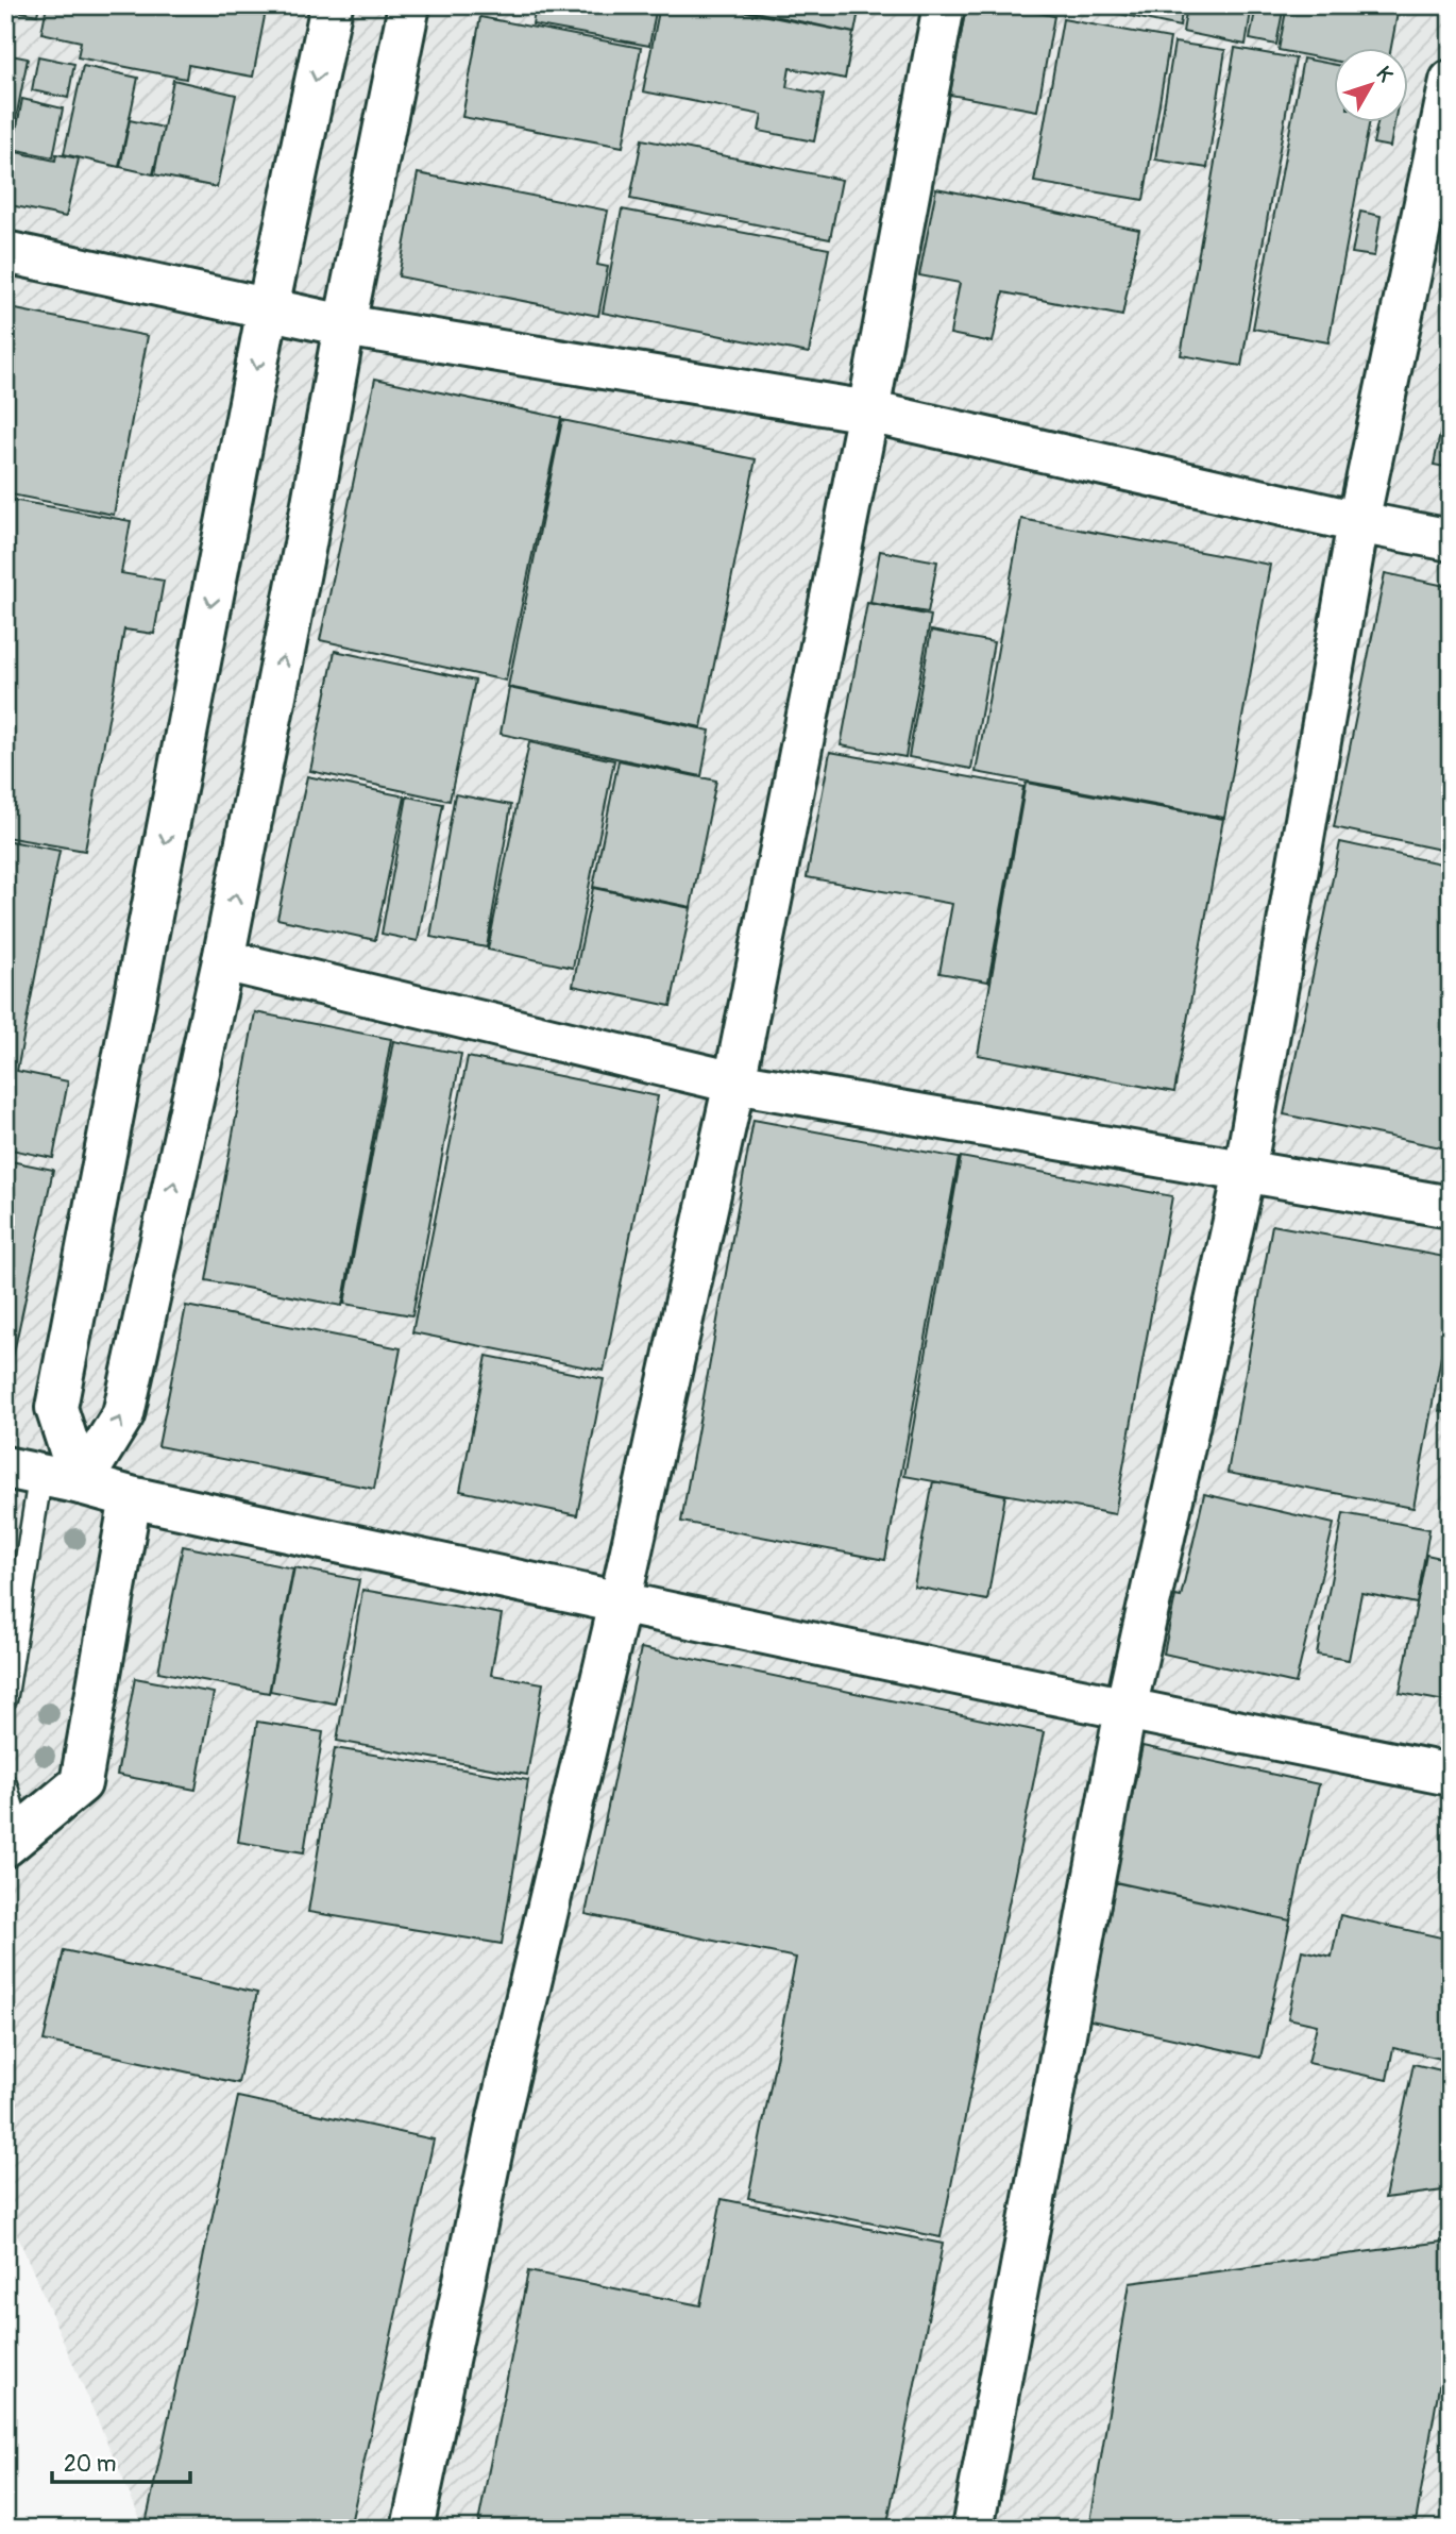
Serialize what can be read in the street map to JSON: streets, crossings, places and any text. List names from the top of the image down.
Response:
{
  "scale_bar": "20 m",
  "north": "top right"
}
